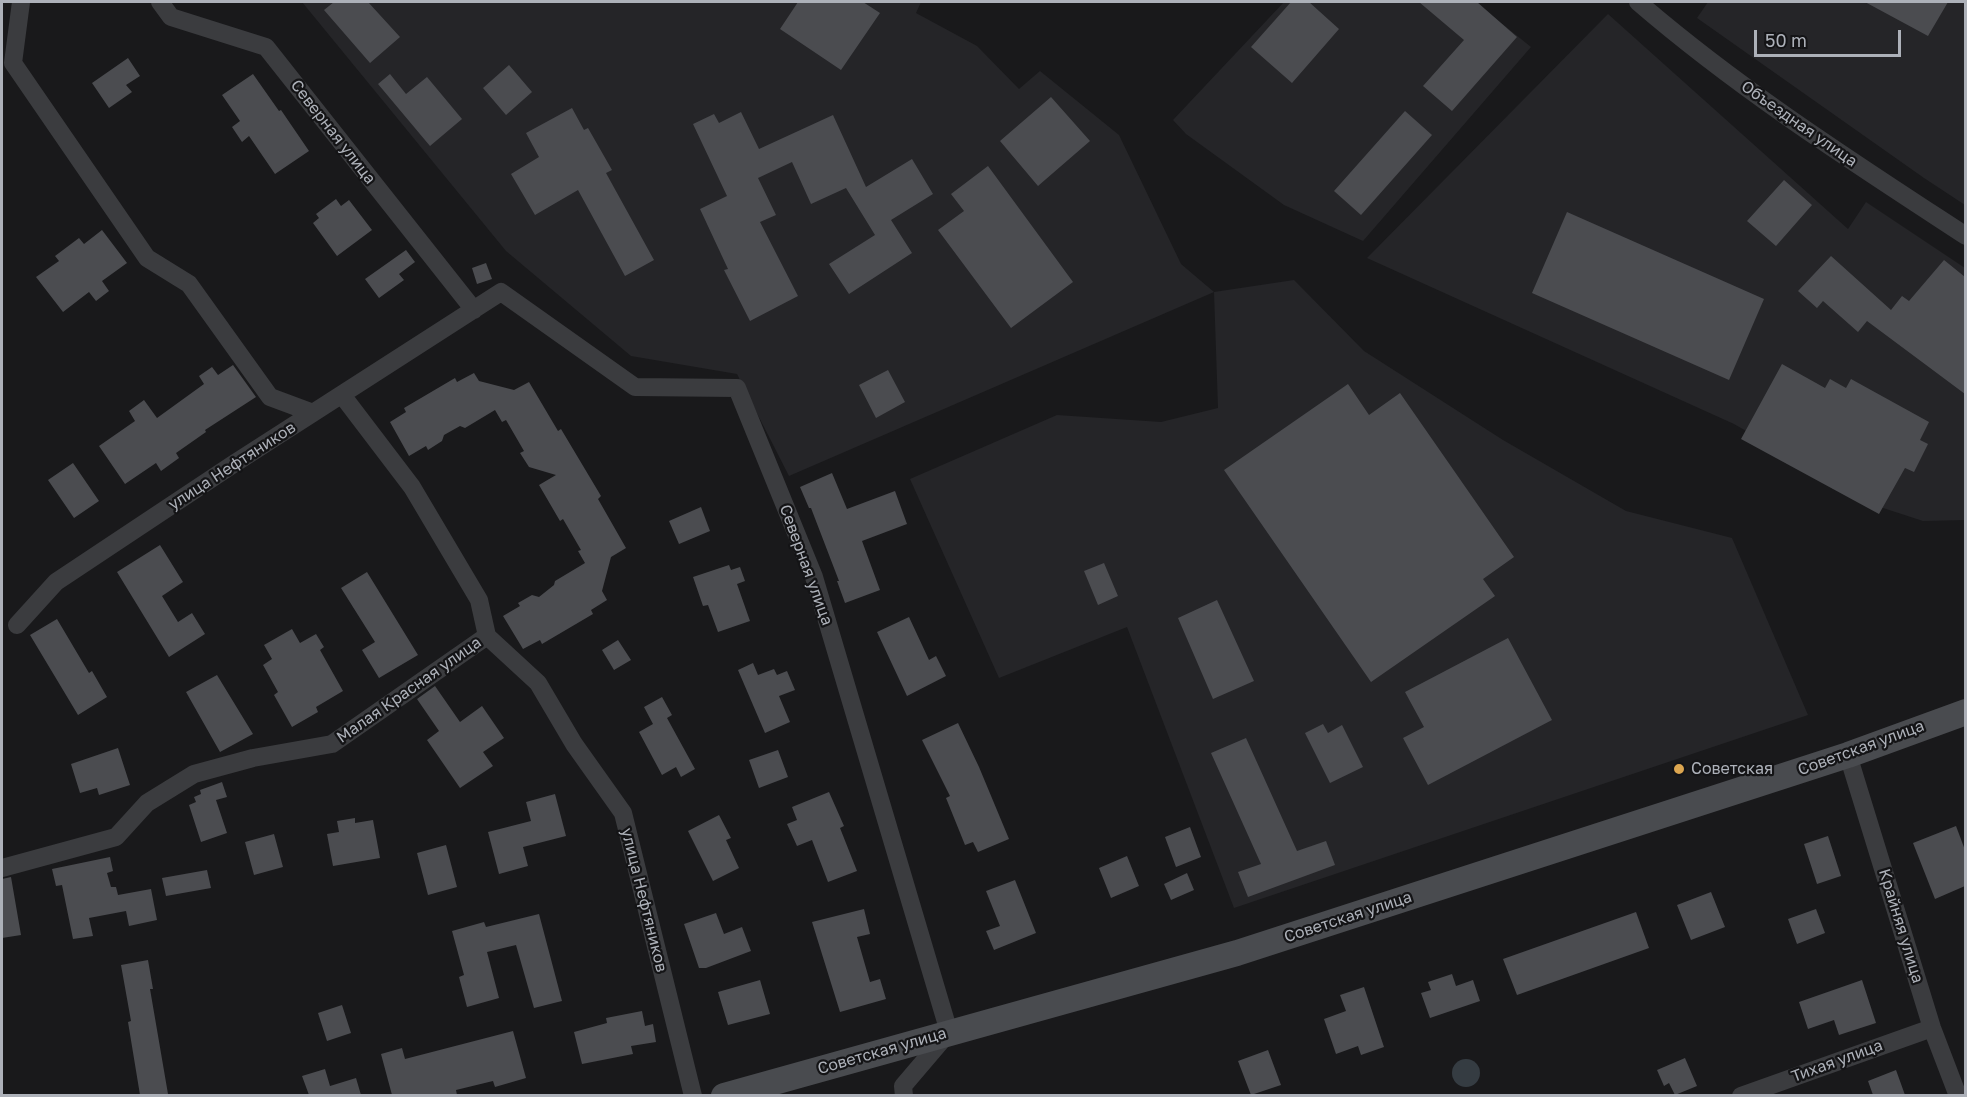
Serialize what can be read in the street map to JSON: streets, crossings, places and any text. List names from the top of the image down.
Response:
{
  "streets": {
    "street": [
      "Объездная улица",
      "Северная улица",
      "улица Нефтяников",
      "Малая Красная улица",
      "Советская улица",
      "Крайняя улица",
      "Тихая улица"
    ]
  },
  "crossings": [
    ["Северная улица", "улица Нефтяников"],
    ["Северная улица", "Советская улица"],
    ["улица Нефтяников", "Малая Красная улица"],
    ["Советская улица", "Крайняя улица"],
    ["Крайняя улица", "Тихая улица"]
  ],
  "places": ["Советская"],
  "scale_bar": "50 m"
}
